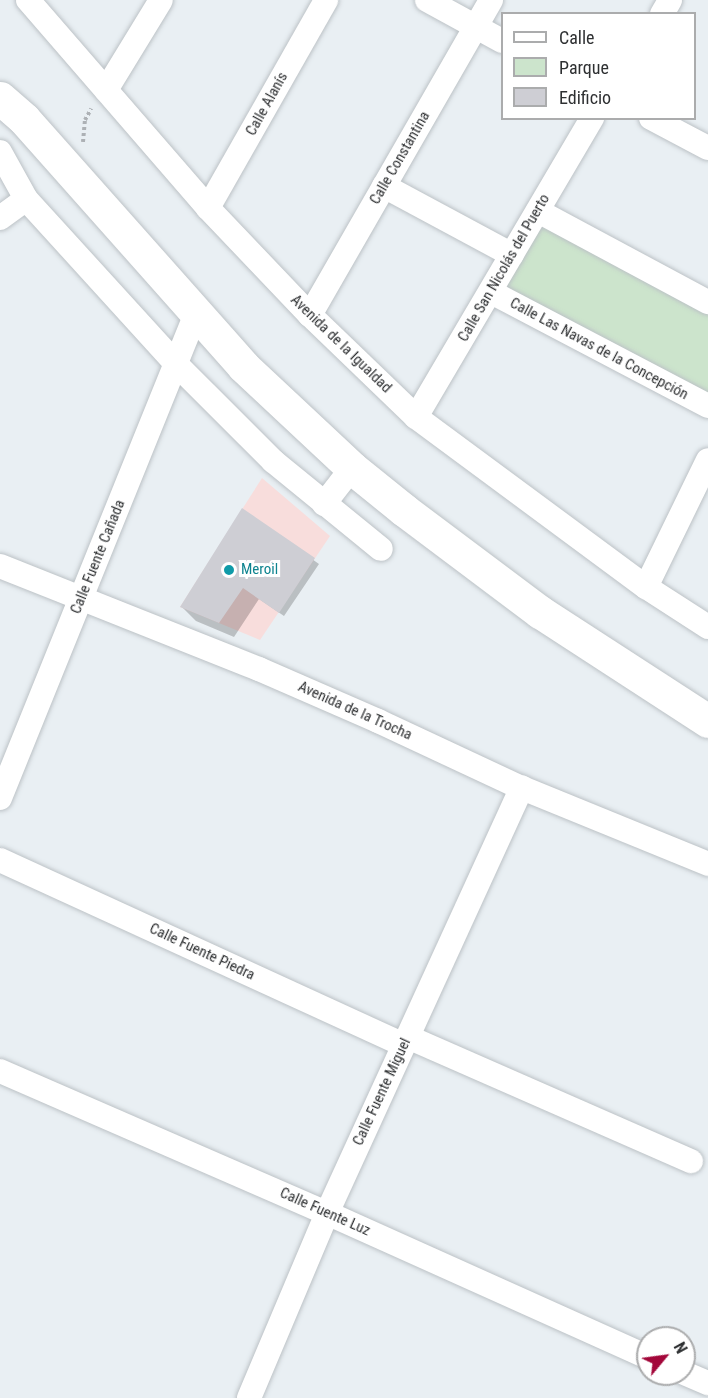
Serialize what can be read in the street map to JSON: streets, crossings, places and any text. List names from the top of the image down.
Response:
{
  "streets": {
    "street": [
      "Calle Alanís",
      "Calle Constantina",
      "Calle San Nicolás del Puerto",
      "Avenida de la Igualdad",
      "Calle Las Navas de la Concepción",
      "Calle Fuente Cañada",
      "Avenida de la Trocha",
      "Calle Fuente Piedra",
      "Calle Fuente Miguel",
      "Calle Fuente Luz"
    ]
  },
  "crossings": [
    ["Calle Alanís", "Avenida de la Igualdad"],
    ["Calle Constantina", "Avenida de la Igualdad"],
    ["Calle San Nicolás del Puerto", "Avenida de la Igualdad"],
    ["Calle San Nicolás del Puerto", "Calle Las Navas de la Concepción"],
    ["Calle Fuente Cañada", "Avenida de la Trocha"],
    ["Avenida de la Trocha", "Calle Fuente Miguel"],
    ["Calle Fuente Piedra", "Calle Fuente Miguel"],
    ["Calle Fuente Miguel", "Calle Fuente Luz"]
  ],
  "places": ["Meroil"],
  "legend": ["Calle", "Parque", "Edificio"],
  "north": "top right"
}
